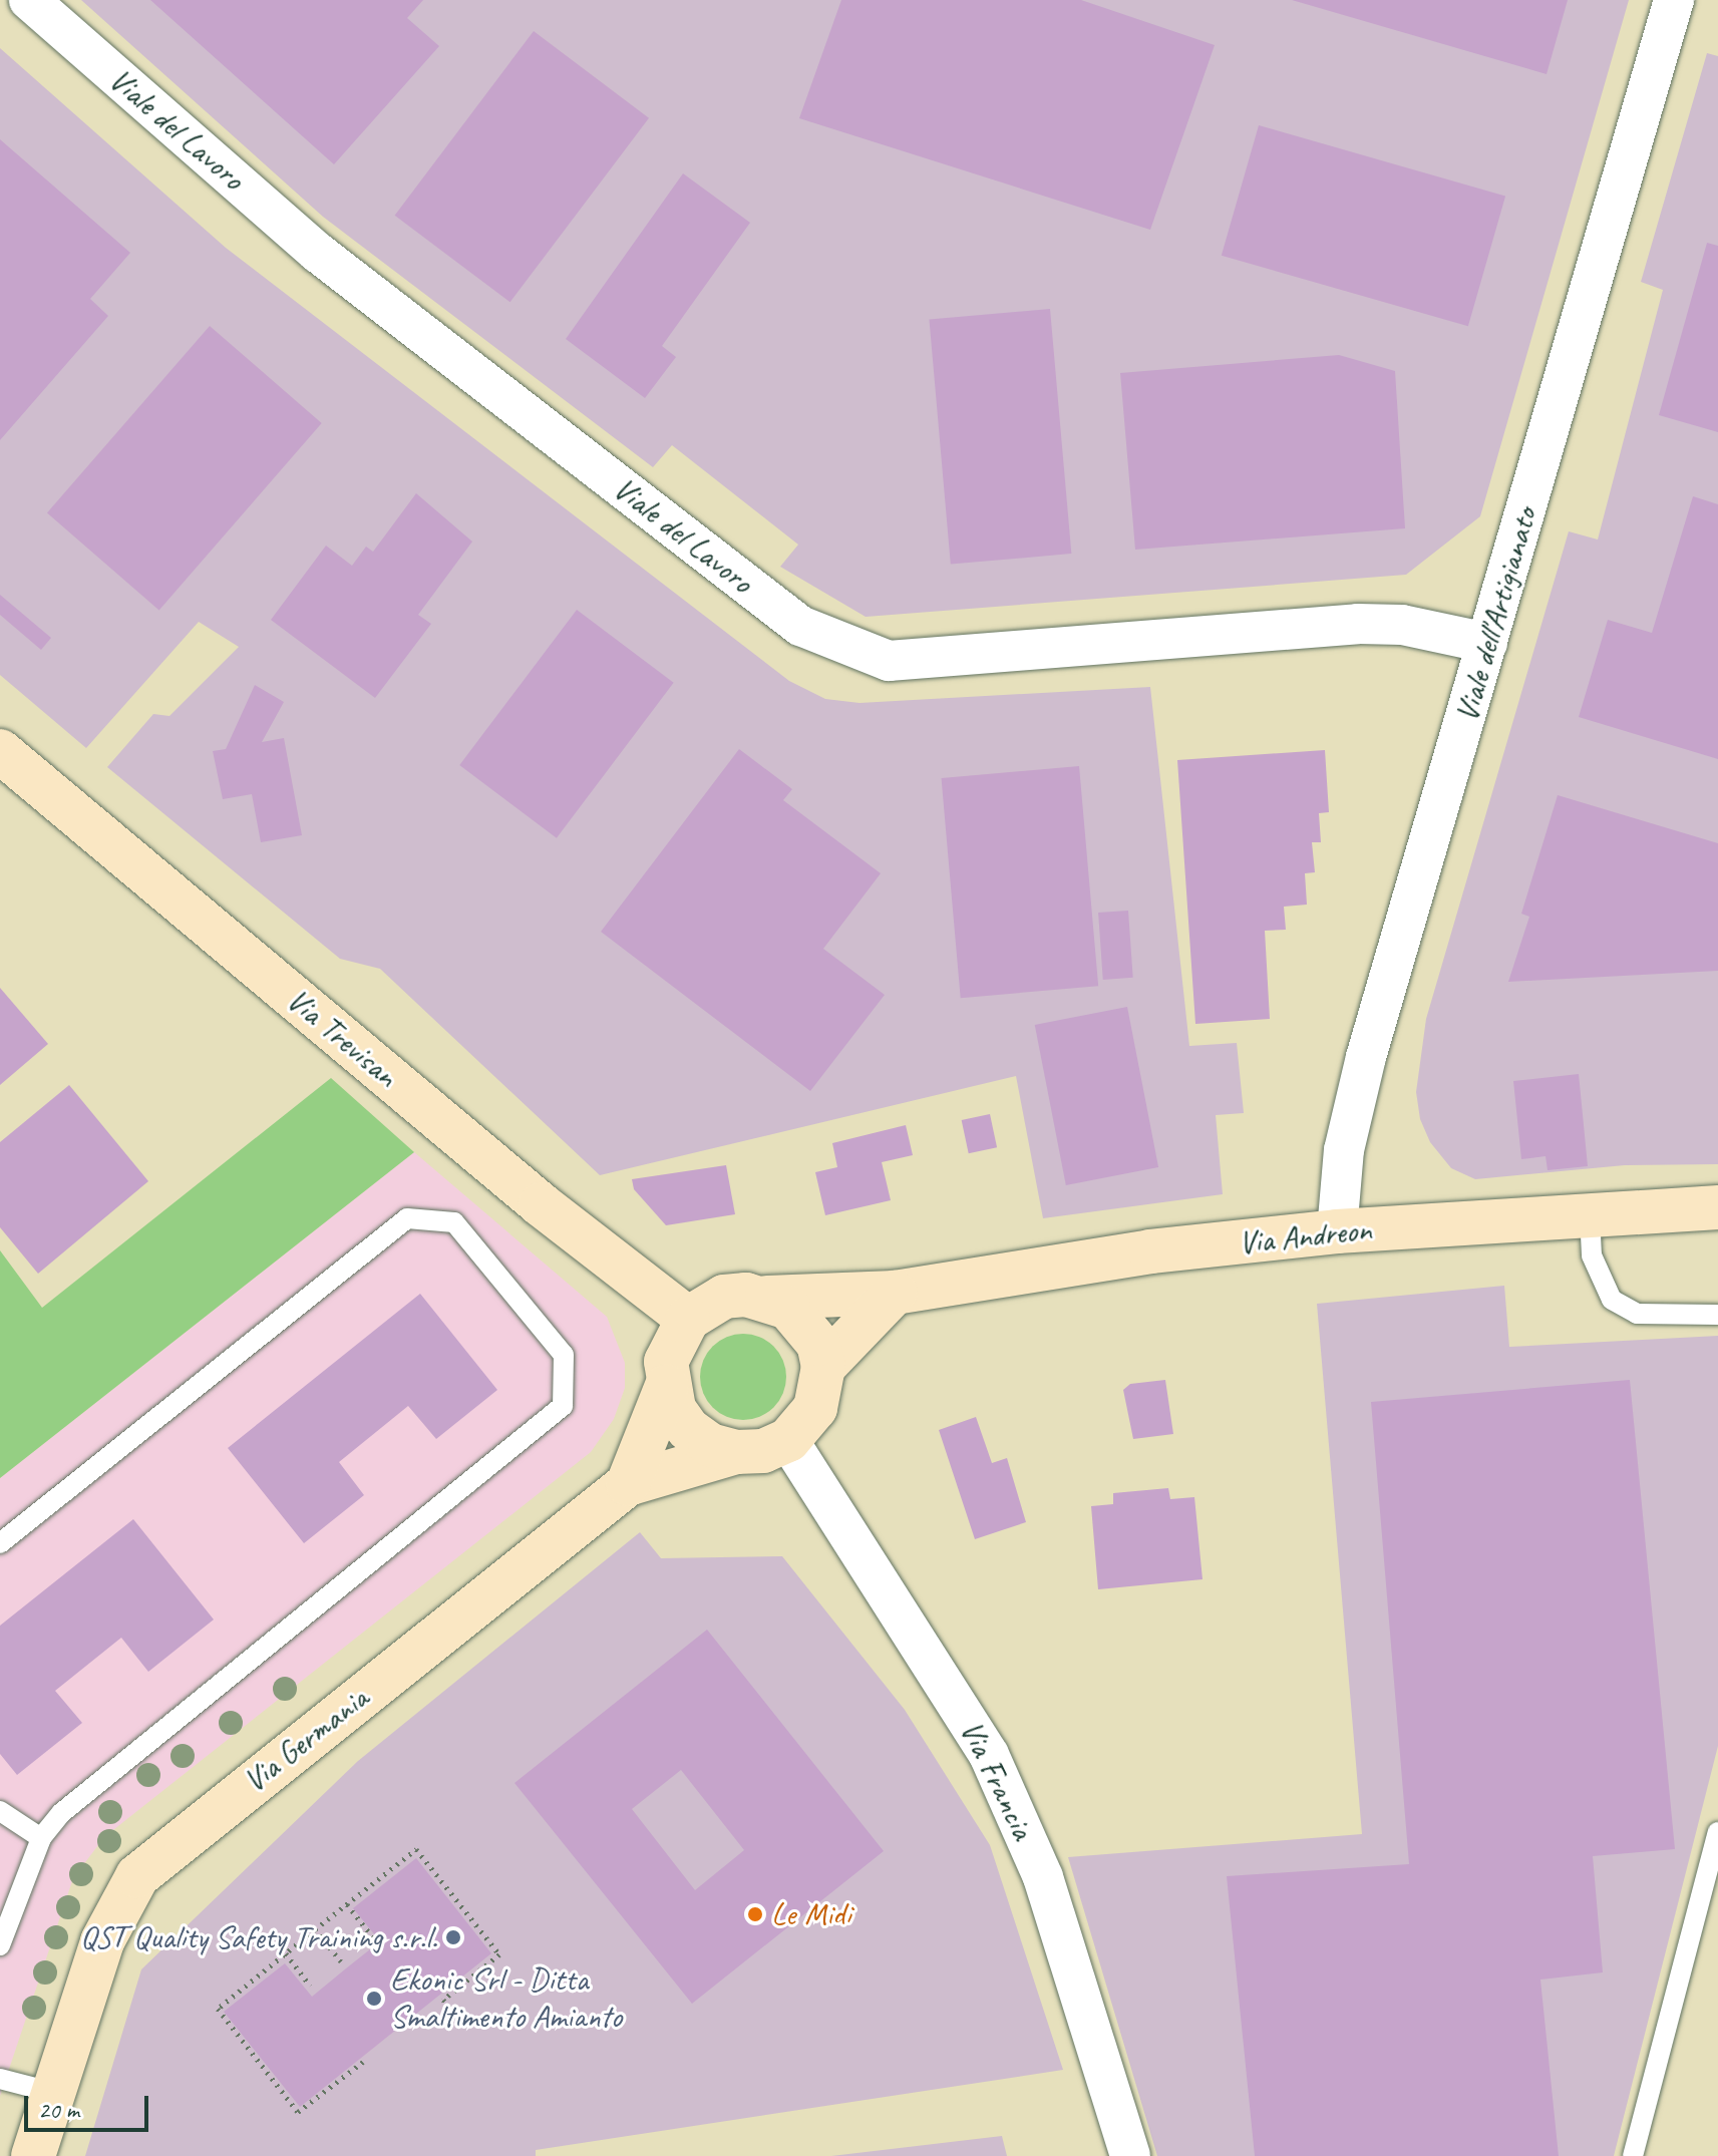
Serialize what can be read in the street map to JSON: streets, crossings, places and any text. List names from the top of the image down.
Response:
{
  "streets": {
    "main road": ["Via Trevisan", "Via Andreon", "Via Germania"],
    "street": ["Viale del Lavoro", "Viale dell'Artigianato", "Via Francia"]
  },
  "crossings": [
    ["Viale del Lavoro", "Viale dell'Artigianato"],
    ["Viale dell'Artigianato", "Via Andreon"],
    ["Via Trevisan", "Via Andreon"],
    ["Via Trevisan", "Via Germania"],
    ["Via Trevisan", "Via Francia"],
    ["Via Andreon", "Via Germania"],
    ["Via Andreon", "Via Francia"],
    ["Via Germania", "Via Francia"]
  ],
  "places": ["Le Midi", "QST Quality Safety Training s.r.l.", "Ekonic Srl - Ditta Smaltimento Amianto"],
  "scale_bar": "20 m"
}
